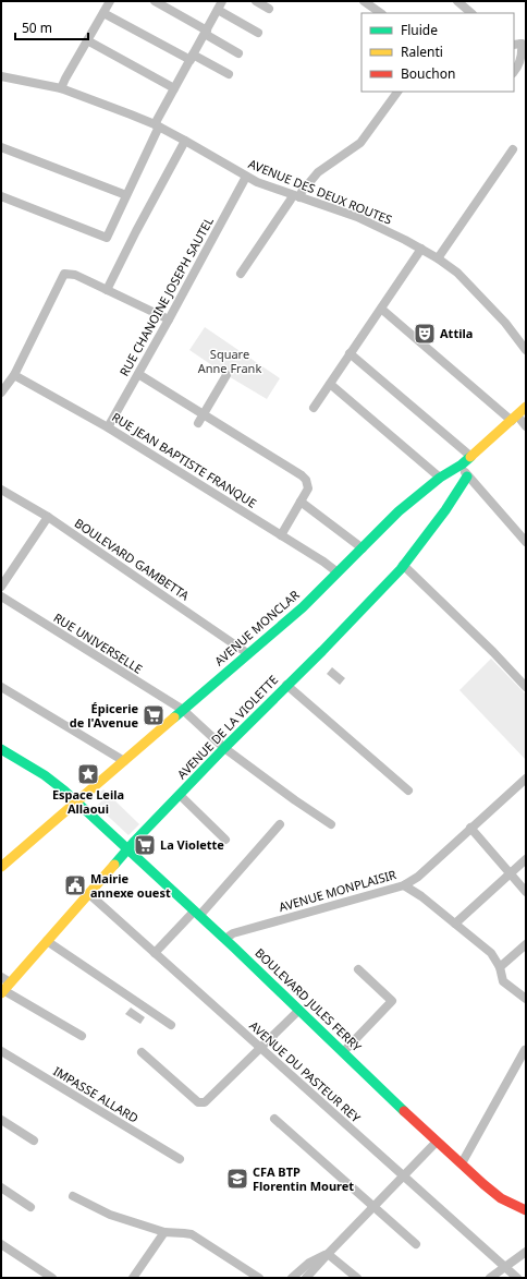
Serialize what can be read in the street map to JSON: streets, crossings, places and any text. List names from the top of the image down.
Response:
{
  "streets": {
    "street": [
      "AVENUE DES DEUX ROUTES",
      "RUE CHANOINE JOSEPH SAUTEL",
      "RUE JEAN BAPTISTE FRANQUE",
      "BOULEVARD GAMBETTA",
      "AVENUE MONCLAR",
      "RUE UNIVERSELLE",
      "AVENUE DE LA VIOLETTE",
      "AVENUE MONPLAISIR",
      "BOULEVARD JULES FERRY",
      "AVENUE DU PASTEUR REY",
      "IMPASSE ALLARD"
    ]
  },
  "crossings": [
    ["AVENUE DES DEUX ROUTES", "RUE CHANOINE JOSEPH SAUTEL"],
    ["RUE CHANOINE JOSEPH SAUTEL", "RUE JEAN BAPTISTE FRANQUE"],
    ["RUE JEAN BAPTISTE FRANQUE", "AVENUE MONCLAR"],
    ["BOULEVARD GAMBETTA", "AVENUE MONCLAR"],
    ["AVENUE MONCLAR", "RUE UNIVERSELLE"],
    ["AVENUE MONCLAR", "BOULEVARD JULES FERRY"],
    ["RUE UNIVERSELLE", "AVENUE DE LA VIOLETTE"],
    ["AVENUE DE LA VIOLETTE", "BOULEVARD JULES FERRY"],
    ["AVENUE DE LA VIOLETTE", "AVENUE DU PASTEUR REY"],
    ["AVENUE MONPLAISIR", "BOULEVARD JULES FERRY"]
  ],
  "parks": ["Square Anne Frank"],
  "places": {
    "theatre": ["Attila"],
    "supermarket": ["Épicerie de l'Avenue", "La Violette"],
    "place": ["Espace Leila Allaoui"],
    "public building": ["Mairie annexe ouest"],
    "school or university": ["CFA BTP Florentin Mouret"]
  },
  "legend": ["Fluide", "Ralenti", "Bouchon"],
  "scale_bar": "50 m"
}
